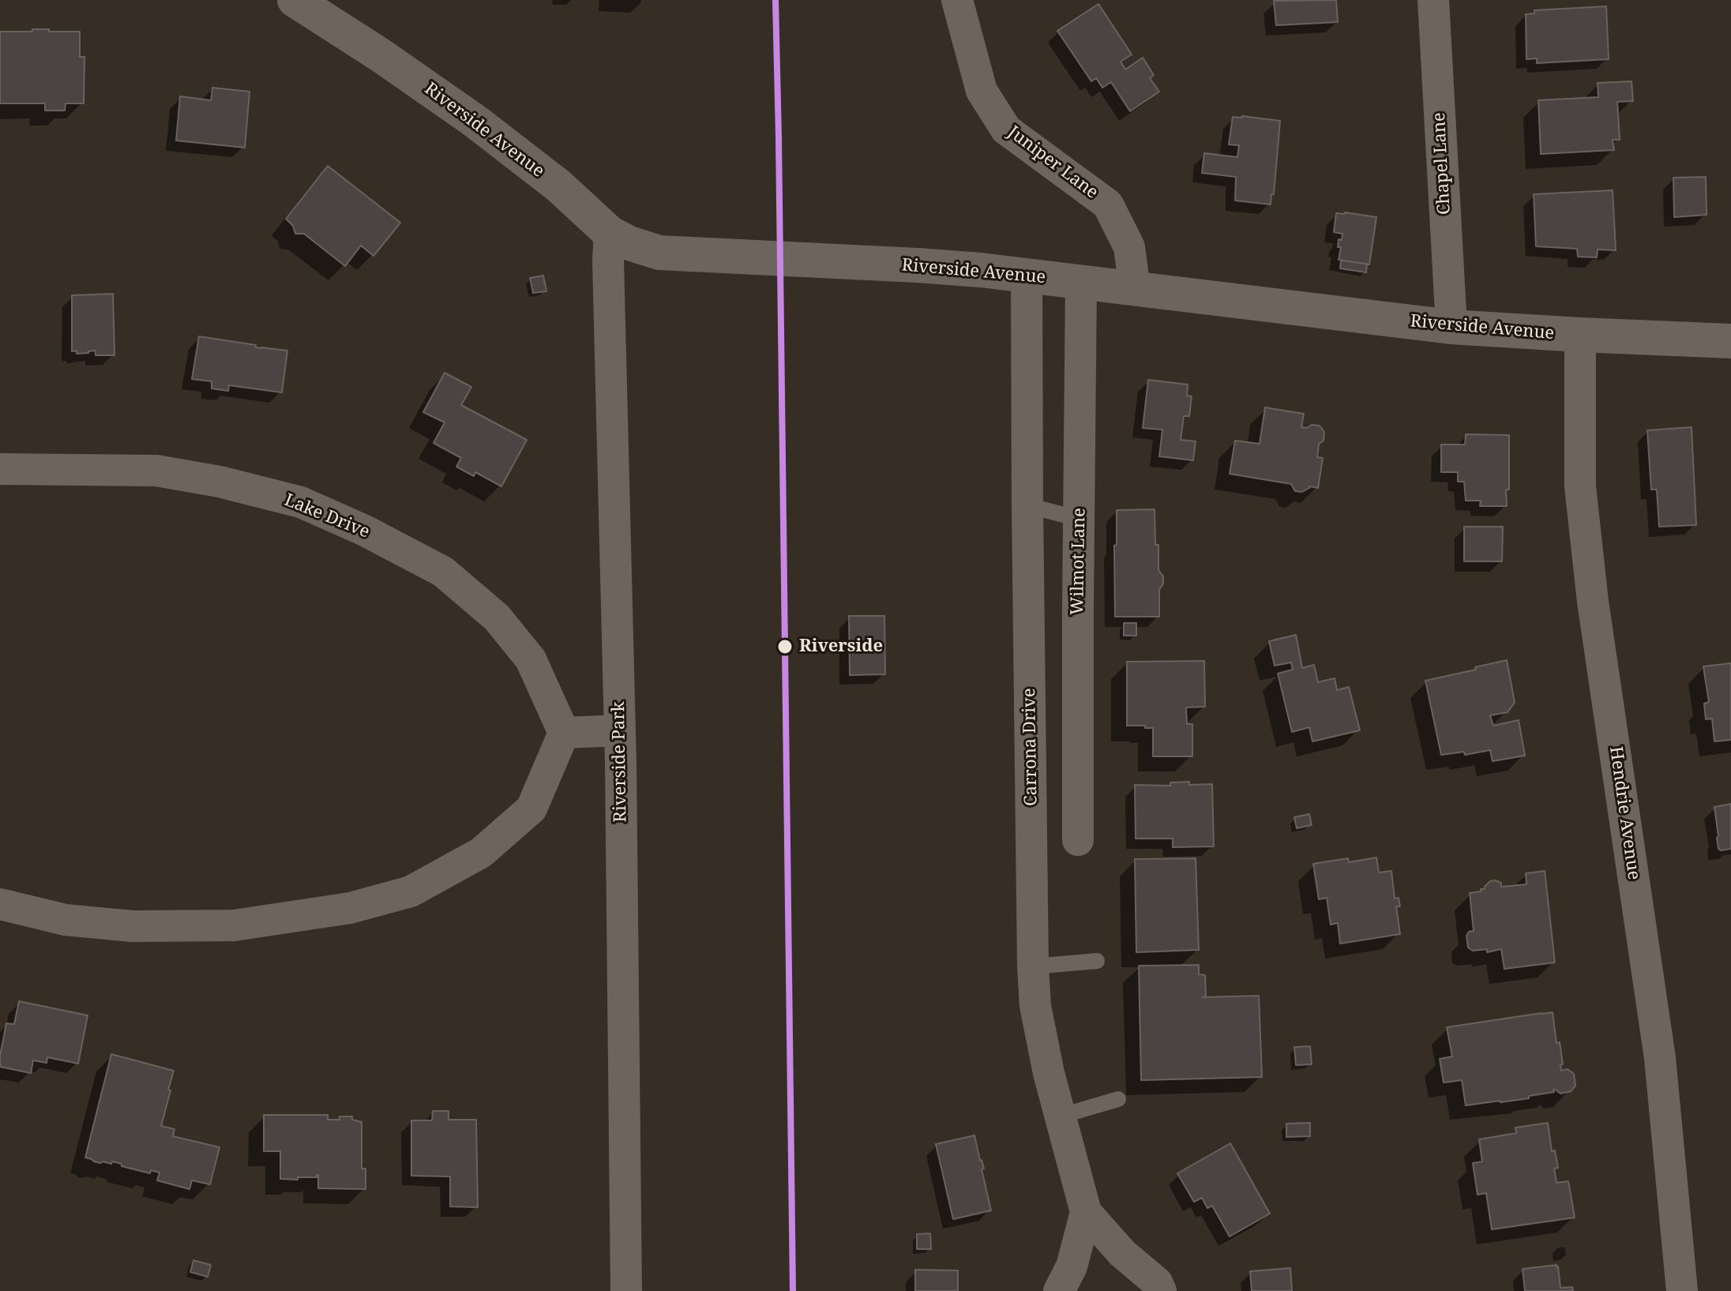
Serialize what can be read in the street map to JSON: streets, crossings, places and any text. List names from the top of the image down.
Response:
{
  "streets": {
    "street": [
      "Riverside Avenue",
      "Juniper Lane",
      "Chapel Lane",
      "Lake Drive",
      "Wilmot Lane",
      "Carrona Drive",
      "Riverside Park",
      "Hendrie Avenue"
    ]
  },
  "crossings": [
    ["Riverside Avenue", "Juniper Lane"],
    ["Riverside Avenue", "Chapel Lane"],
    ["Riverside Avenue", "Wilmot Lane"],
    ["Riverside Avenue", "Carrona Drive"],
    ["Riverside Avenue", "Riverside Park"],
    ["Riverside Avenue", "Hendrie Avenue"]
  ],
  "places": ["Riverside"]
}
